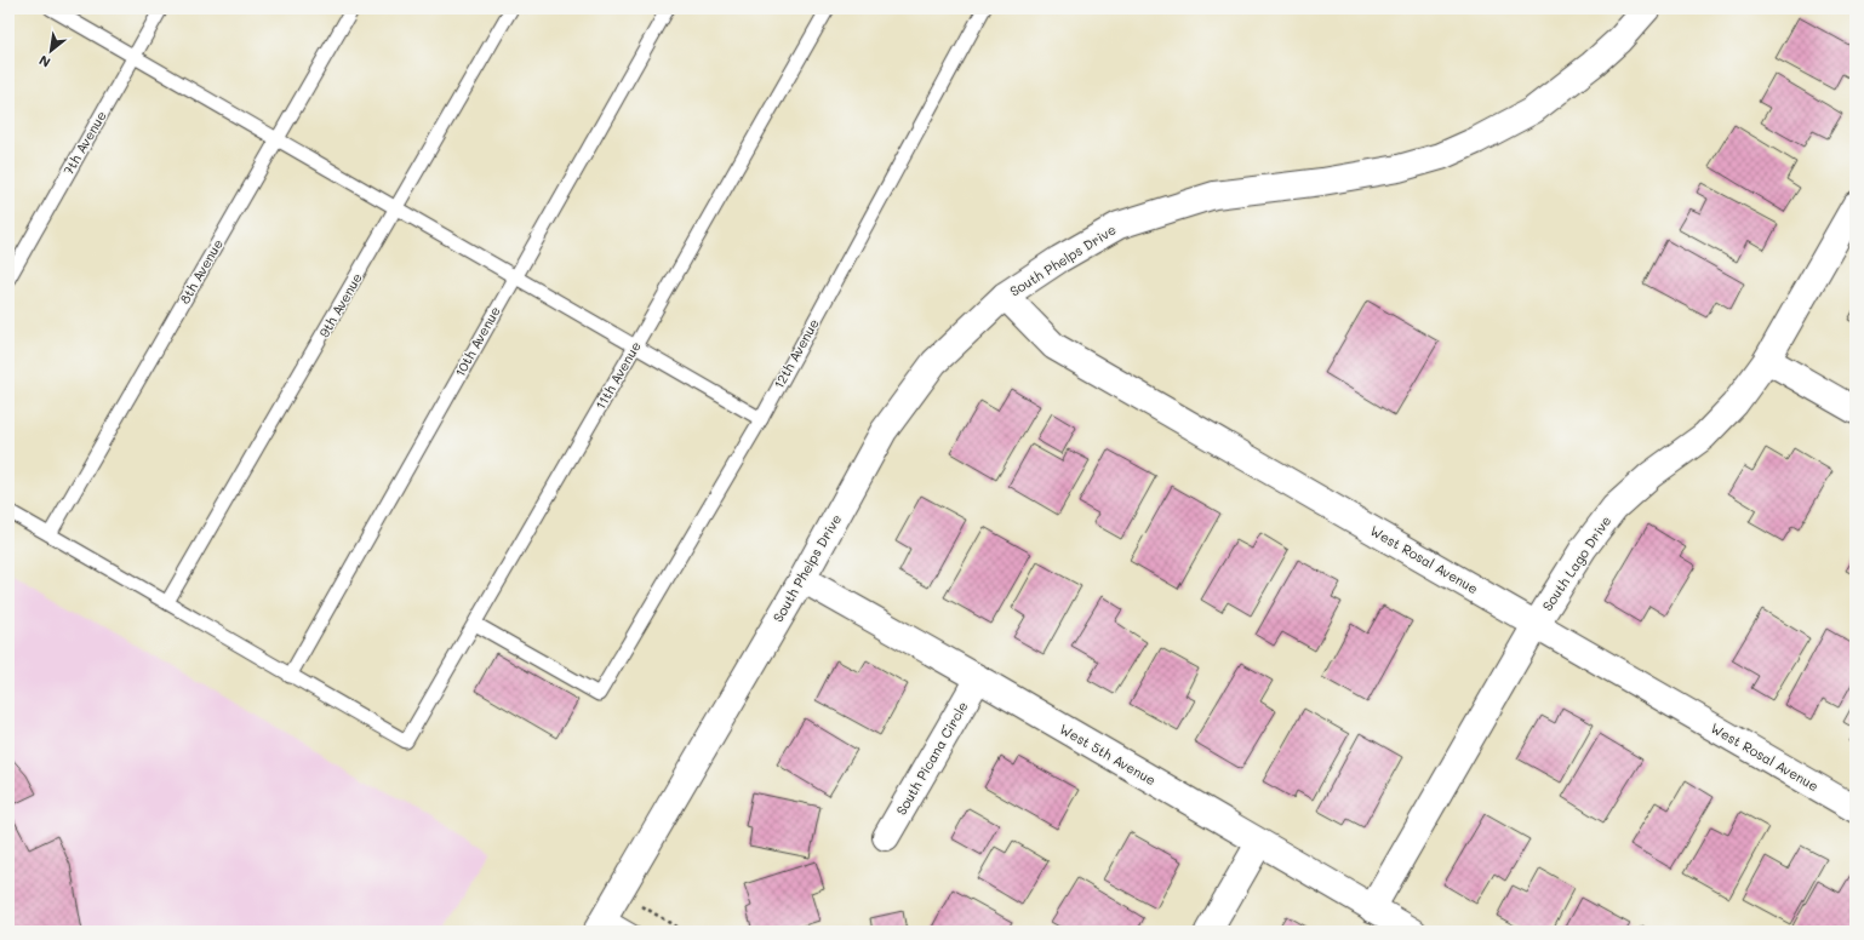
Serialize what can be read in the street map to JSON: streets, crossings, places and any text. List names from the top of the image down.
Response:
{
  "streets": {
    "street": [
      "South Phelps Drive",
      "West Rosal Avenue",
      "South Lago Drive",
      "West 5th Avenue",
      "South Picana Circle"
    ],
    "lane": [
      "7th Avenue",
      "8th Avenue",
      "9th Avenue",
      "10th Avenue",
      "12th Avenue",
      "11th Avenue"
    ]
  },
  "crossings": [
    ["South Phelps Drive", "West Rosal Avenue"],
    ["South Phelps Drive", "West 5th Avenue"],
    ["10th Avenue", "11th Avenue"],
    ["12th Avenue", "11th Avenue"],
    ["West Rosal Avenue", "South Lago Drive"],
    ["South Lago Drive", "West 5th Avenue"],
    ["West 5th Avenue", "South Picana Circle"]
  ],
  "north": "bottom left"
}
